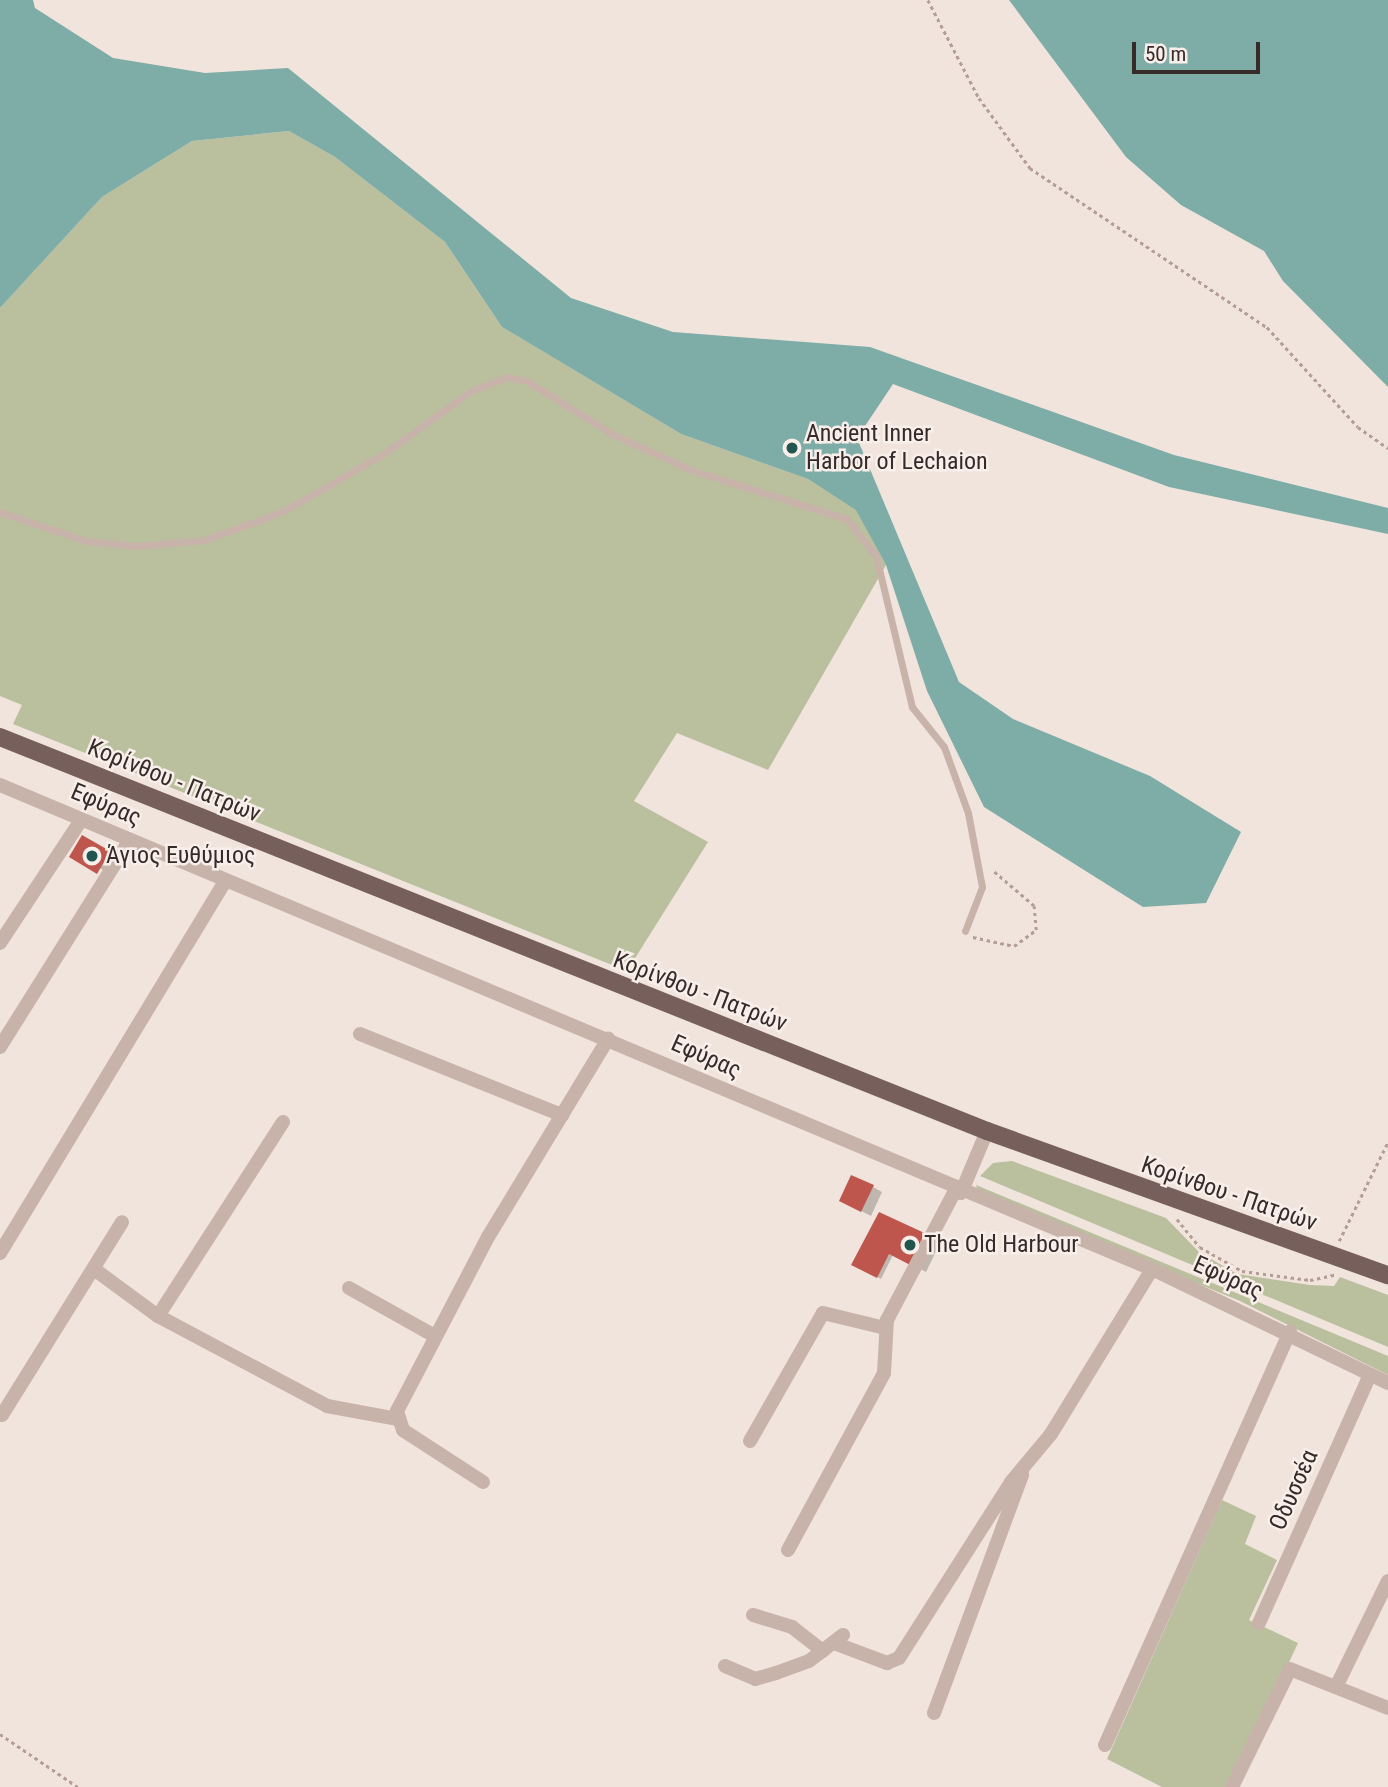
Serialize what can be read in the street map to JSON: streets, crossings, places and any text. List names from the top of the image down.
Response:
{
  "streets": {
    "main road": ["Κορίνθου - Πατρών"],
    "street": ["Εφύρας", "Οδυσσέα"]
  },
  "crossings": [
    ["Εφύρας", "Οδυσσέα"]
  ],
  "places": ["Ancient Inner Harbor of Lechaion", "Άγιος Ευθύμιος", "The Old Harbour"],
  "scale_bar": "50 m"
}
